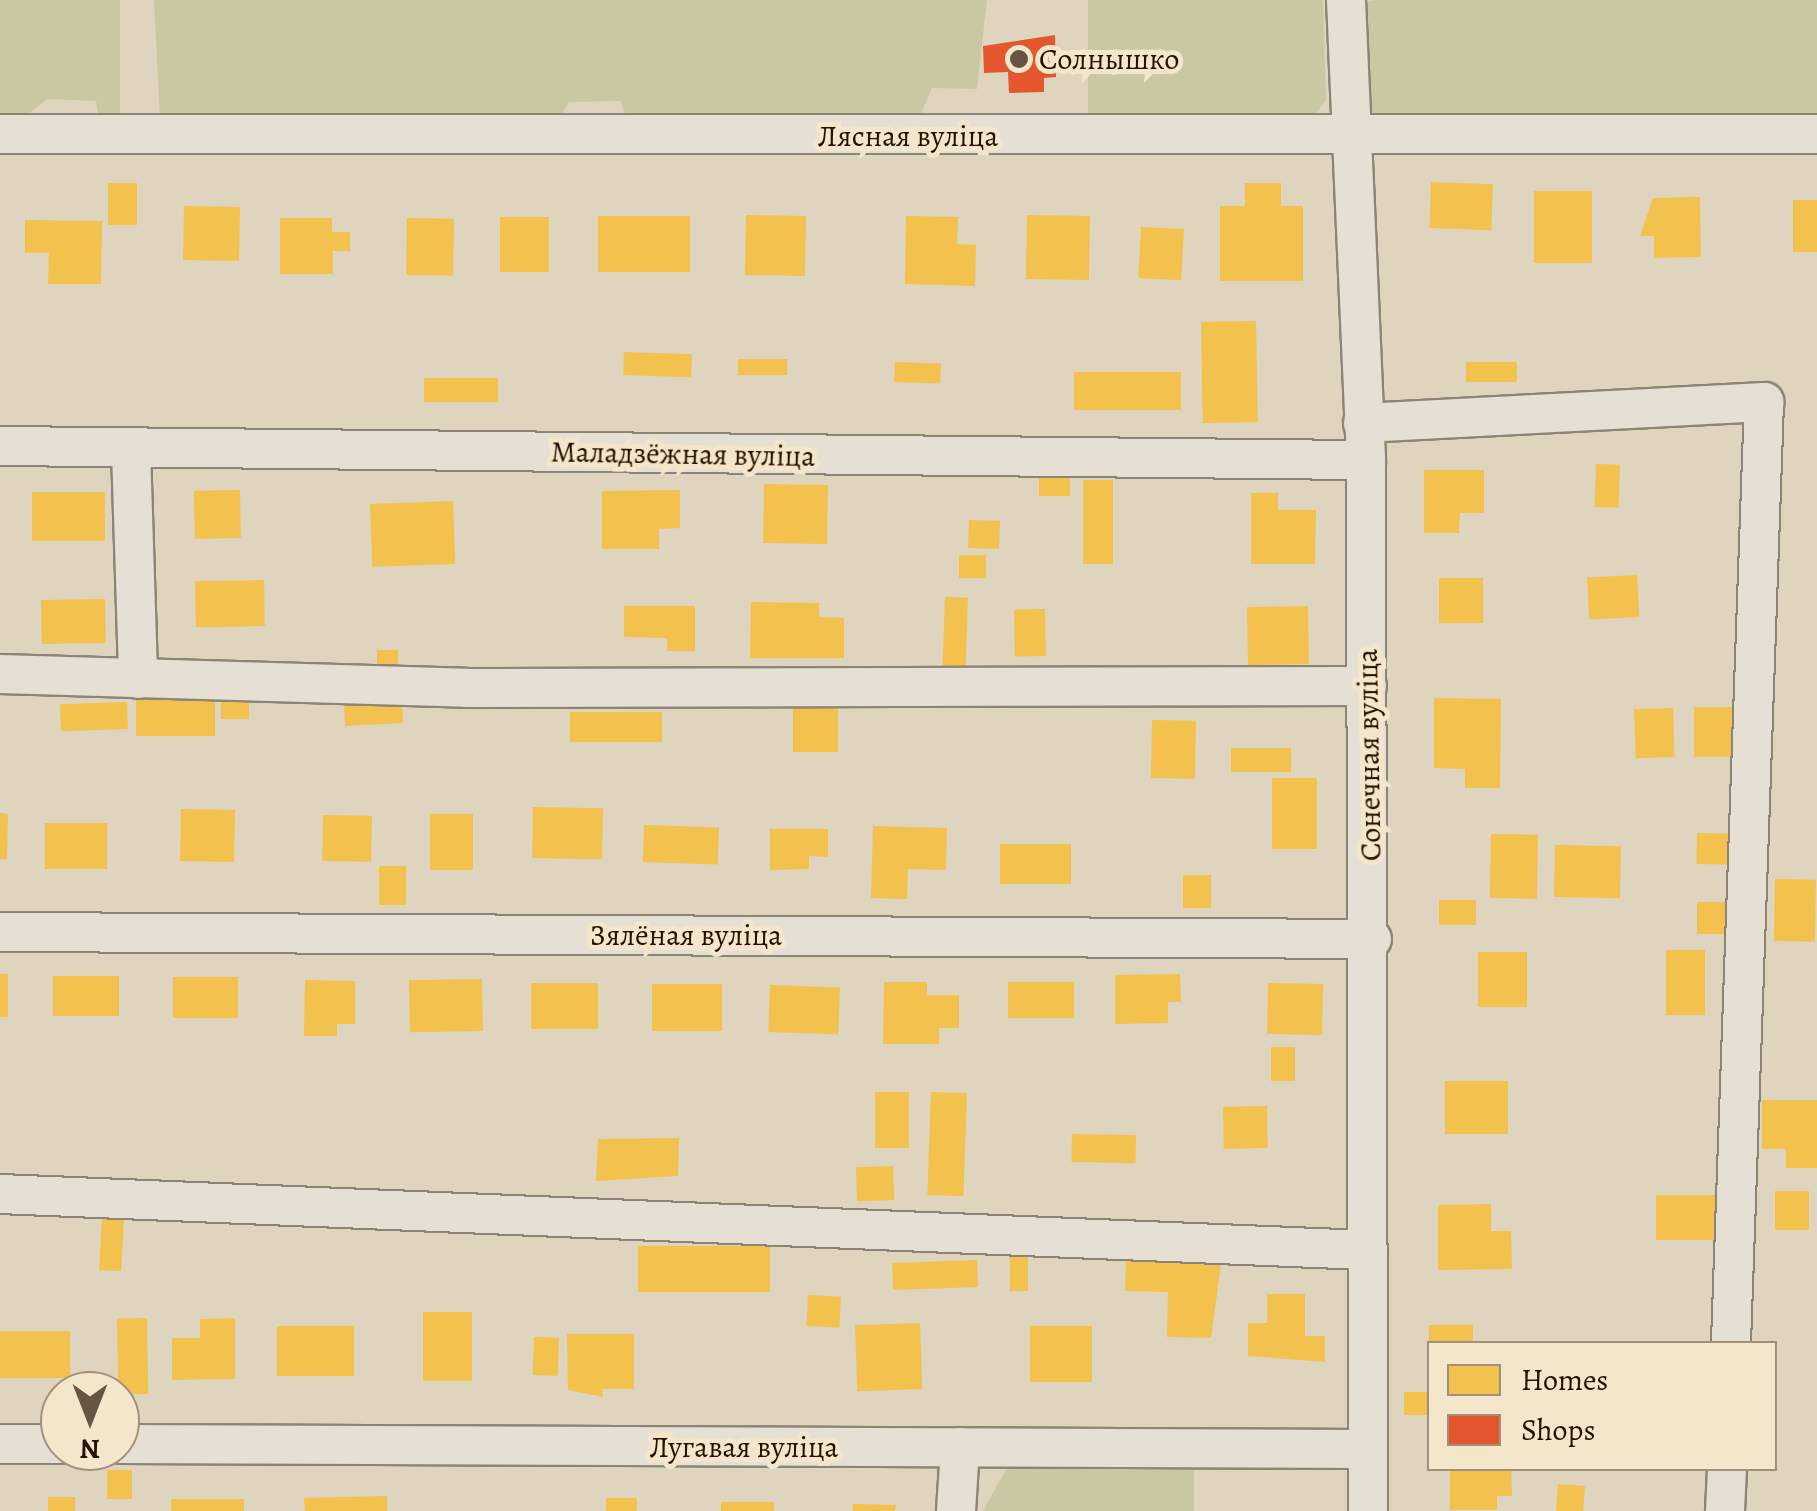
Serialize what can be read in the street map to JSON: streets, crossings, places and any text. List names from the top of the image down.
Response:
{
  "streets": {
    "street": [
      "Лясная вуліца",
      "Маладзёжная вуліца",
      "Сонечная вуліца",
      "Зялёная вуліца",
      "Лугавая вуліца"
    ]
  },
  "crossings": [
    ["Лясная вуліца", "Сонечная вуліца"],
    ["Маладзёжная вуліца", "Сонечная вуліца"],
    ["Сонечная вуліца", "Зялёная вуліца"],
    ["Сонечная вуліца", "Лугавая вуліца"]
  ],
  "places": ["Солнышко"],
  "legend": ["Homes", "Shops"],
  "north": "bottom"
}
